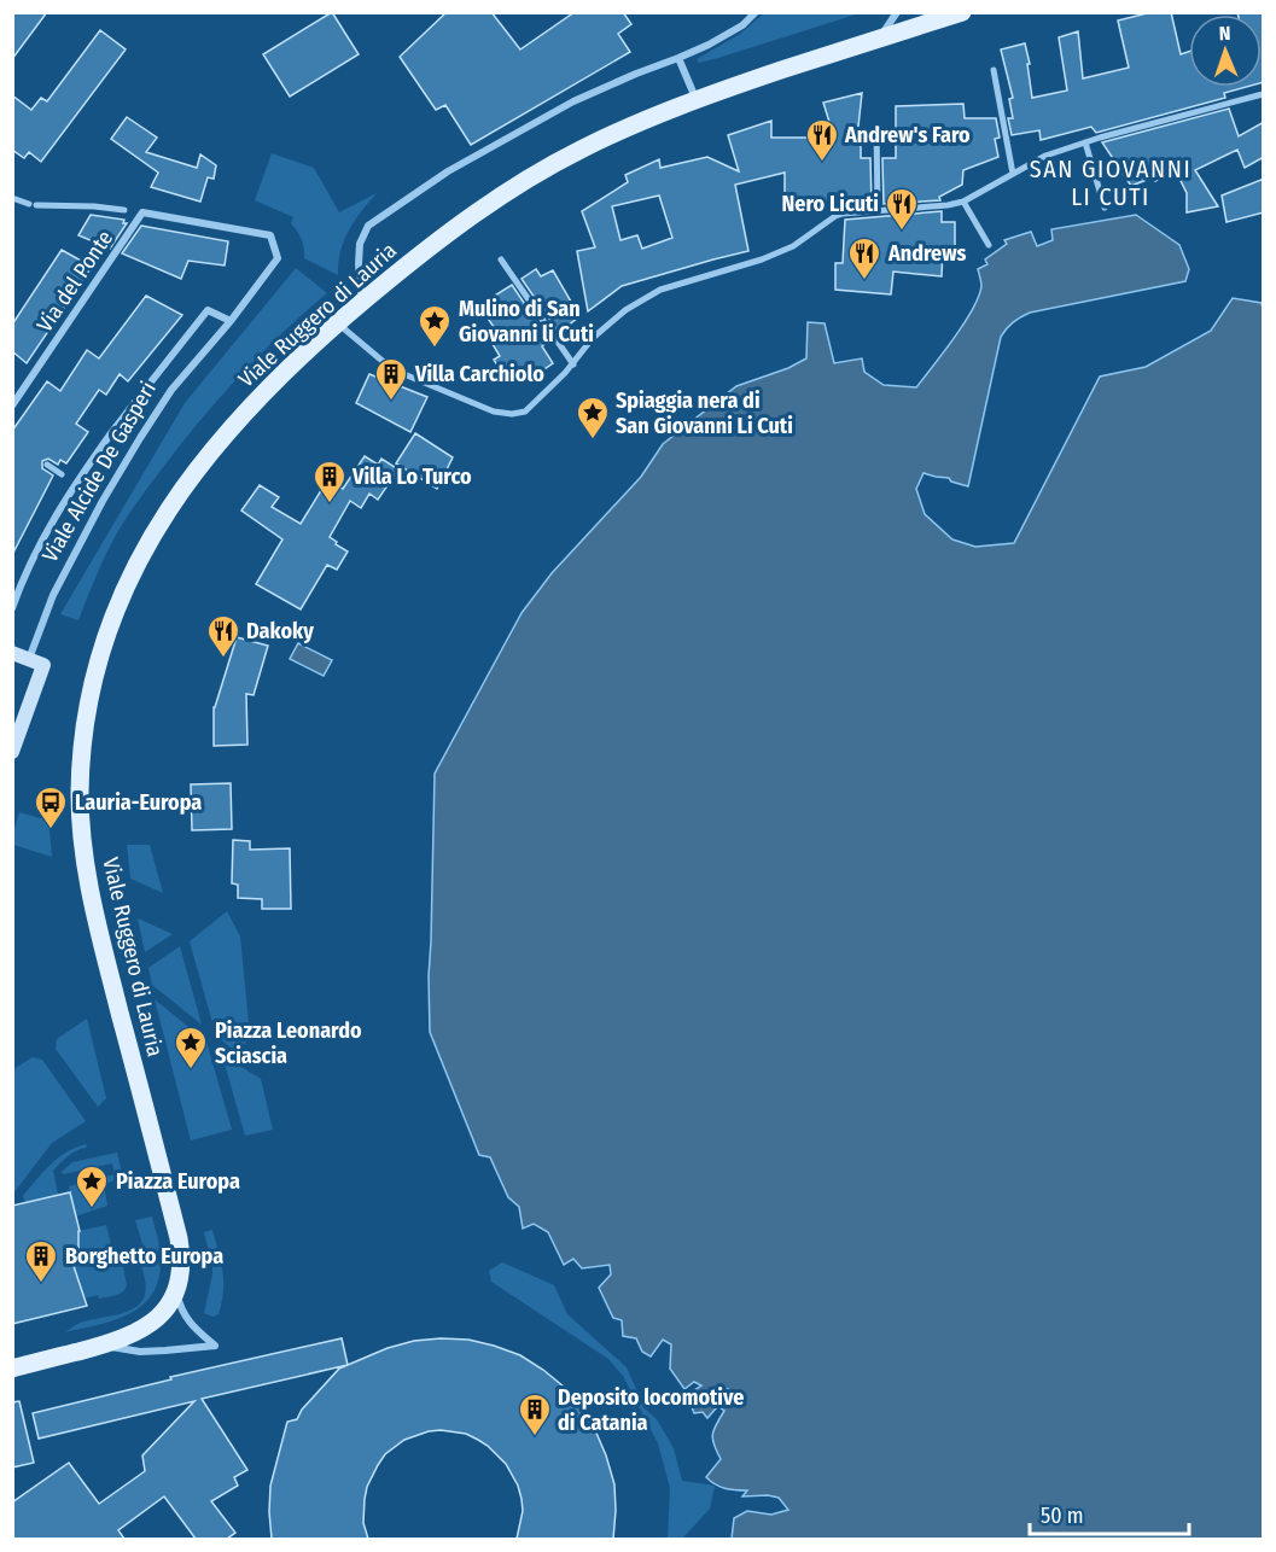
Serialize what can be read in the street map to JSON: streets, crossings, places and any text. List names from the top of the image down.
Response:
{
  "streets": {
    "main road": ["Viale Ruggero di Lauria", "Viale Alcide De Gasperi"],
    "street": ["Via del Ponte"]
  },
  "crossings": [
    ["Via del Ponte", "Viale Alcide De Gasperi"]
  ],
  "districts": ["SAN GIOVANNI LI CUTI"],
  "places": {
    "restaurant": [
      "Andrew's Faro",
      "Nero Licuti",
      "Andrews",
      "Dakoky"
    ],
    "place": [
      "Mulino di San Giovanni li Cuti",
      "Spiaggia nera di San Giovanni Li Cuti",
      "Piazza Leonardo Sciascia",
      "Piazza Europa"
    ],
    "building": [
      "Villa Carchiolo",
      "Villa Lo Turco",
      "Borghetto Europa",
      "Deposito locomotive di Catania"
    ],
    "bus stop": ["Lauria-Europa"]
  },
  "scale_bar": "50 m",
  "north": "top"
}
